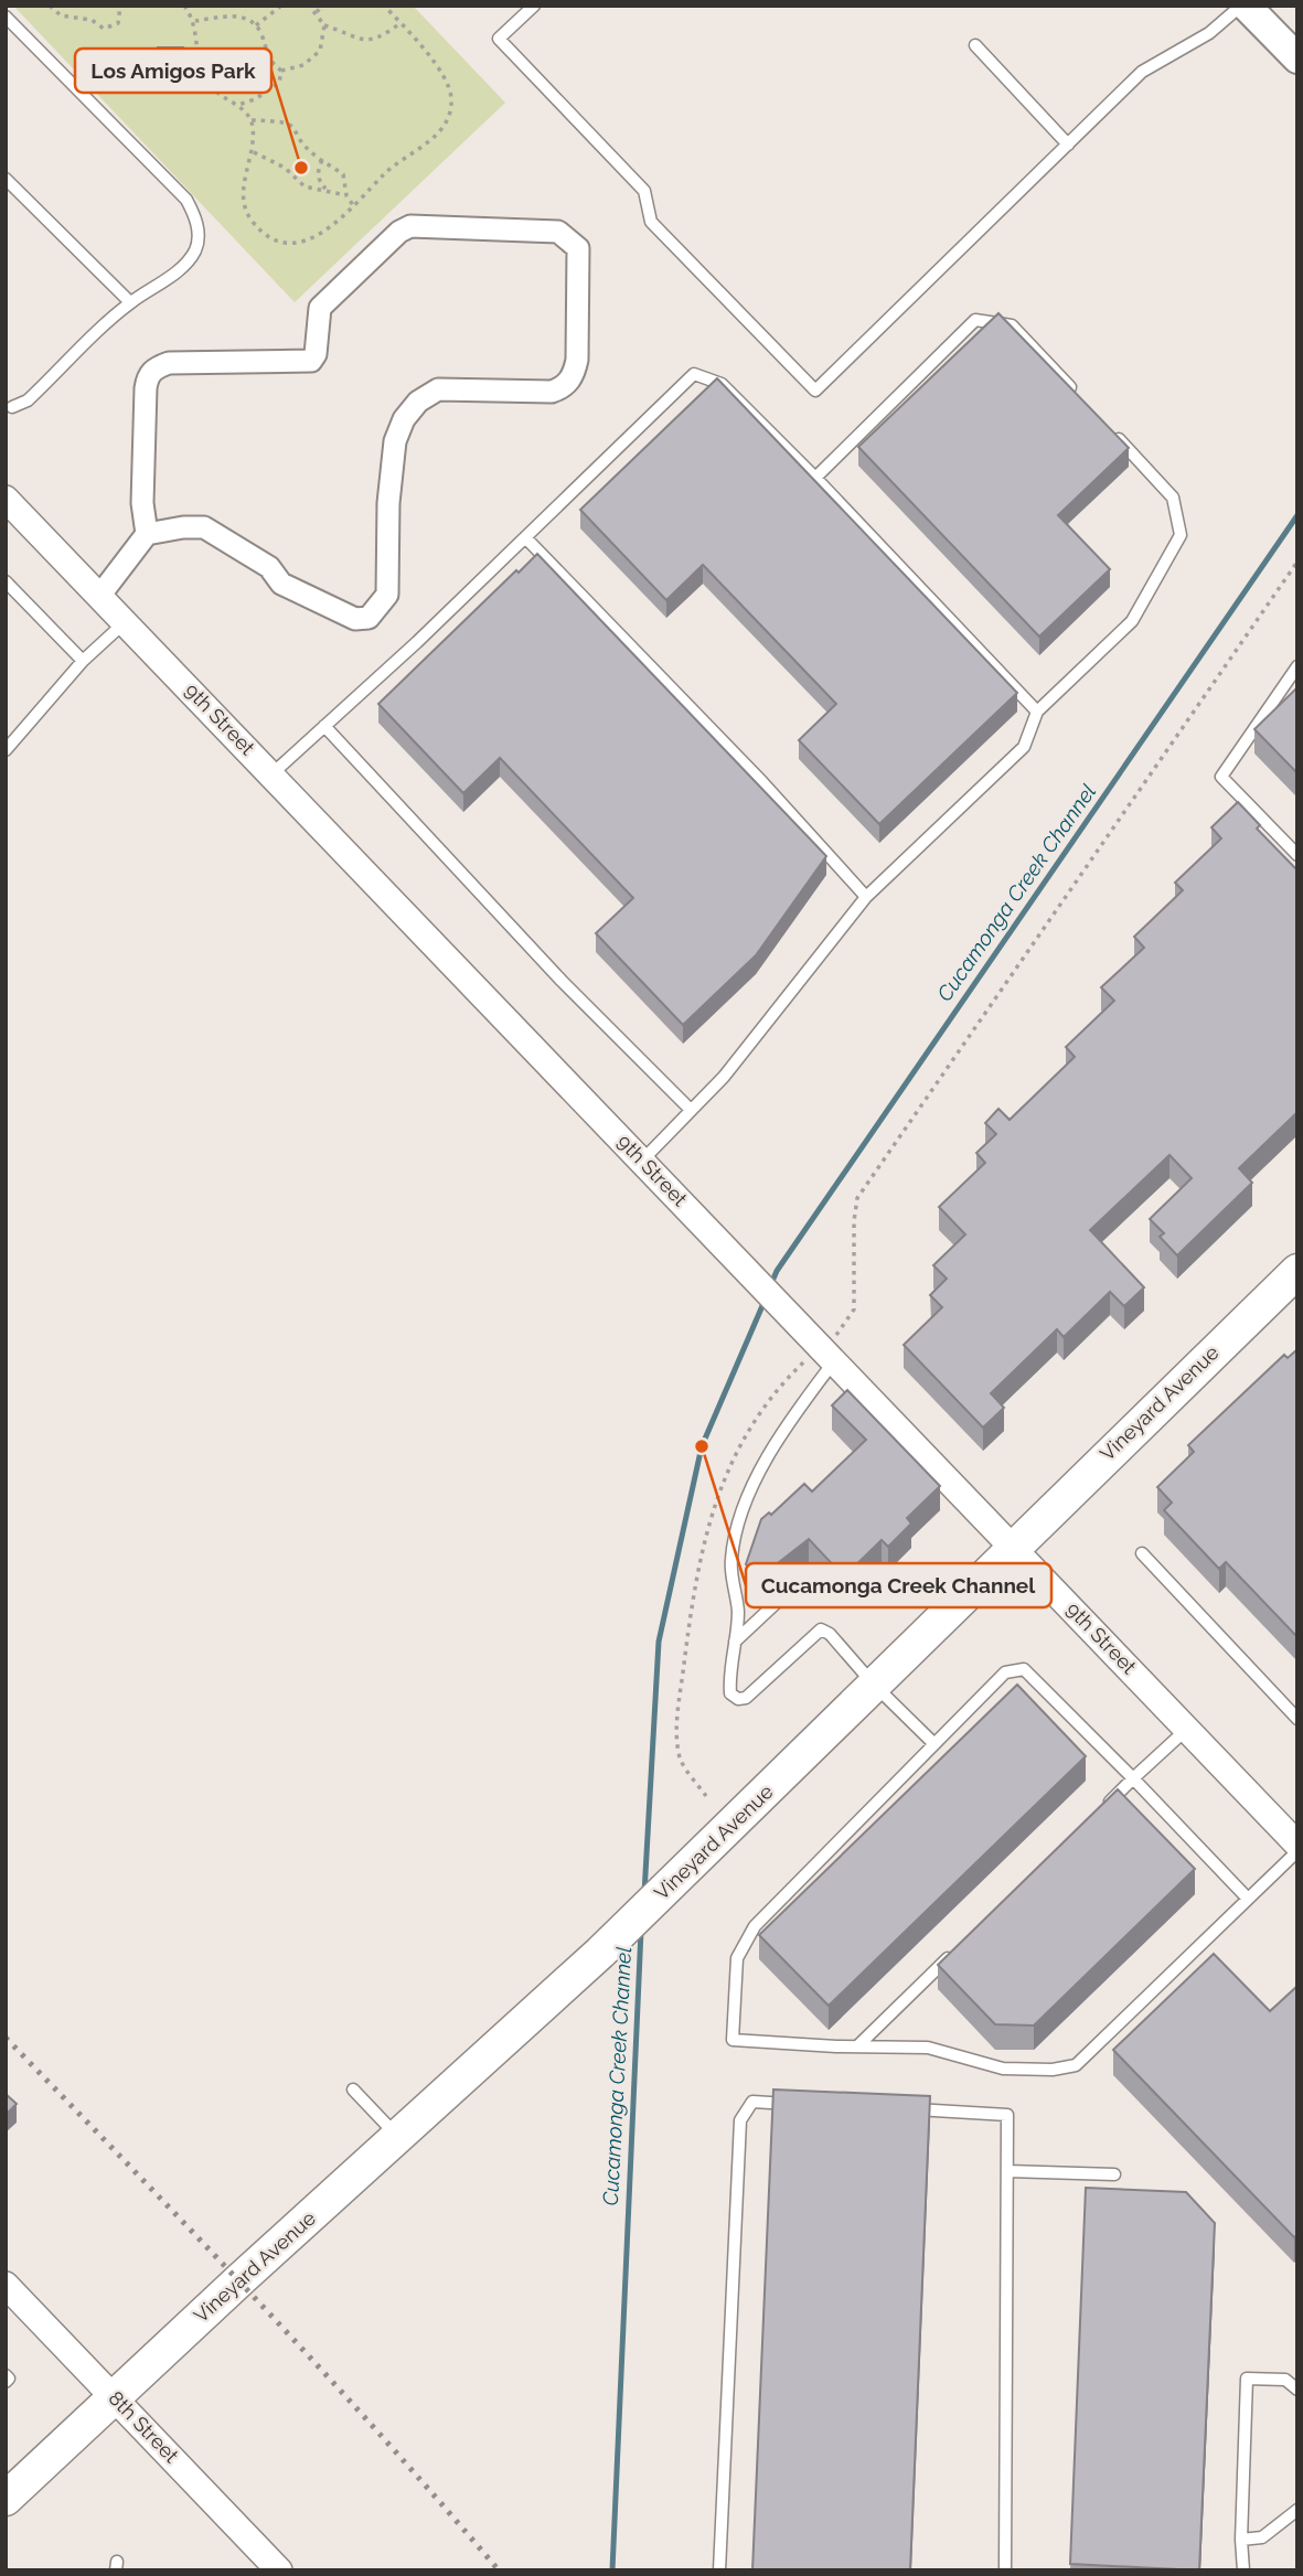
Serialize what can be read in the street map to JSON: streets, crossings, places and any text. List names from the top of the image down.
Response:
{
  "streets": {
    "main road": ["Vineyard Avenue"],
    "street": ["9th Street", "8th Street"]
  },
  "crossings": [
    ["9th Street", "Vineyard Avenue"],
    ["Vineyard Avenue", "8th Street"]
  ],
  "water": ["Cucamonga Creek Channel"],
  "places": ["Los Amigos Park", "Cucamonga Creek Channel"]
}
